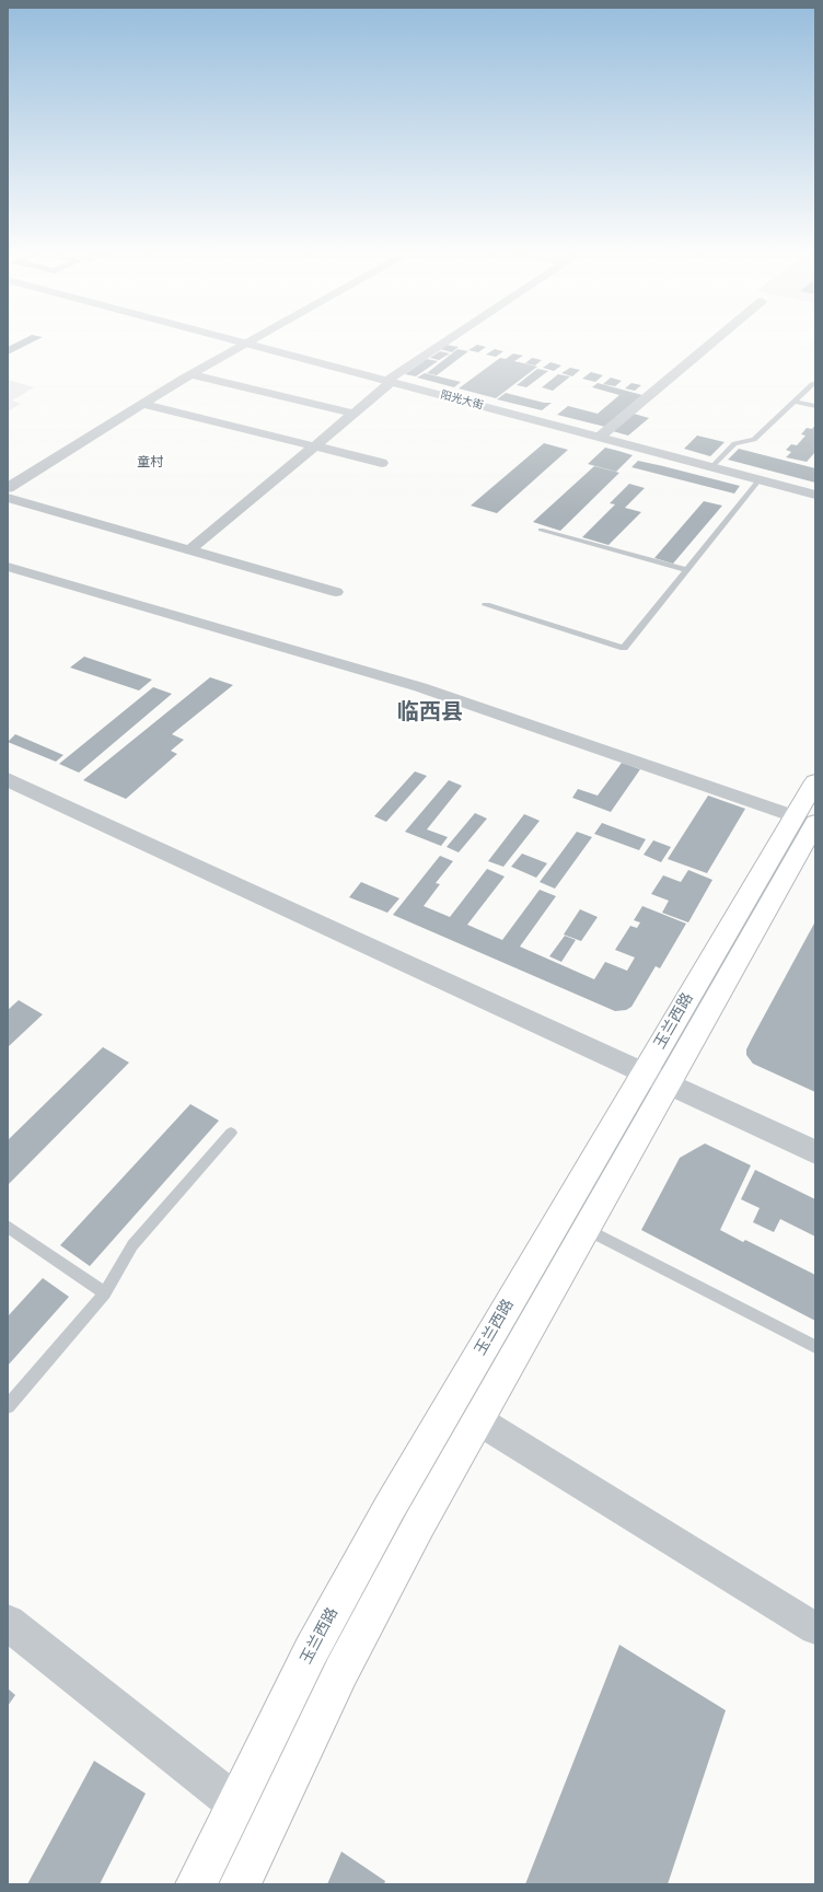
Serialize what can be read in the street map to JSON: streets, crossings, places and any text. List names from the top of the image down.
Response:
{
  "streets": {
    "highway": ["玉兰西路"],
    "street": ["阳光大街"]
  },
  "districts": ["童村", "临西县"]
}
